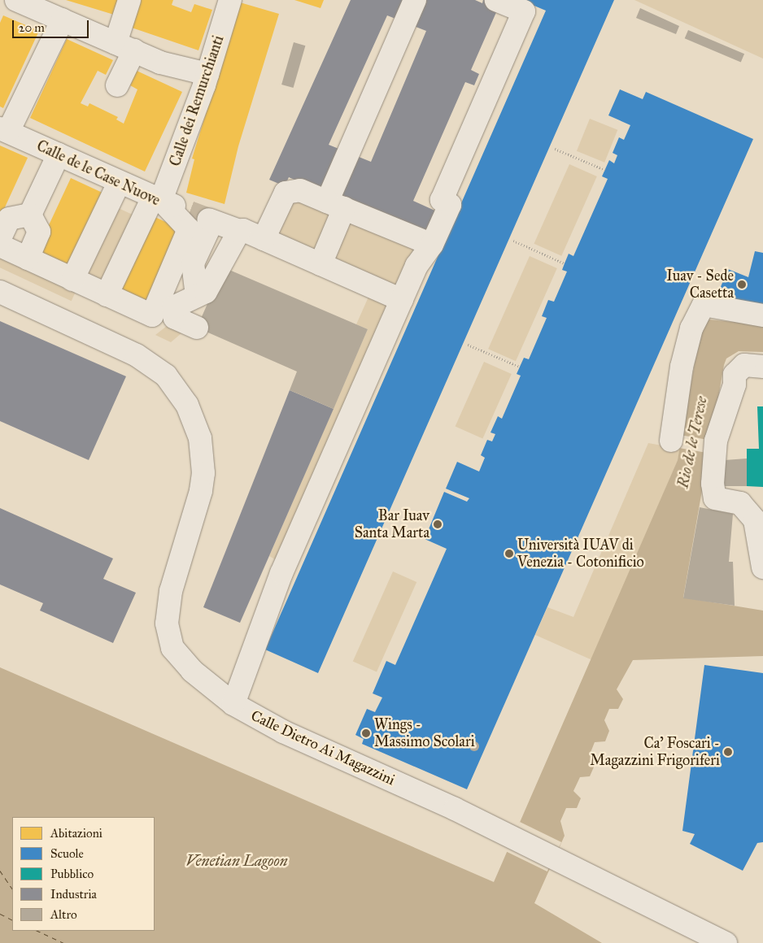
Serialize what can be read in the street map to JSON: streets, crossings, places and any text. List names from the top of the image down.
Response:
{
  "streets": {
    "street": ["Calle dei Remurchianti", "Calle de le Case Nuove", "Calle Dietro Ai Magazzini"]
  },
  "crossings": [
    ["Calle dei Remurchianti", "Calle de le Case Nuove"]
  ],
  "water": ["Rio de le Terese", "Venetian Lagoon"],
  "places": [
    "Iuav - Sede Casetta",
    "Bar Iuav Santa Marta",
    "Università IUAV di Venezia - Cotonificio",
    "Wings - Massimo Scolari",
    "Ca' Foscari - Magazzini Frigoriferi"
  ],
  "legend": [
    "Abitazioni",
    "Scuole",
    "Pubblico",
    "Industria",
    "Altro"
  ],
  "scale_bar": "20 m"
}
